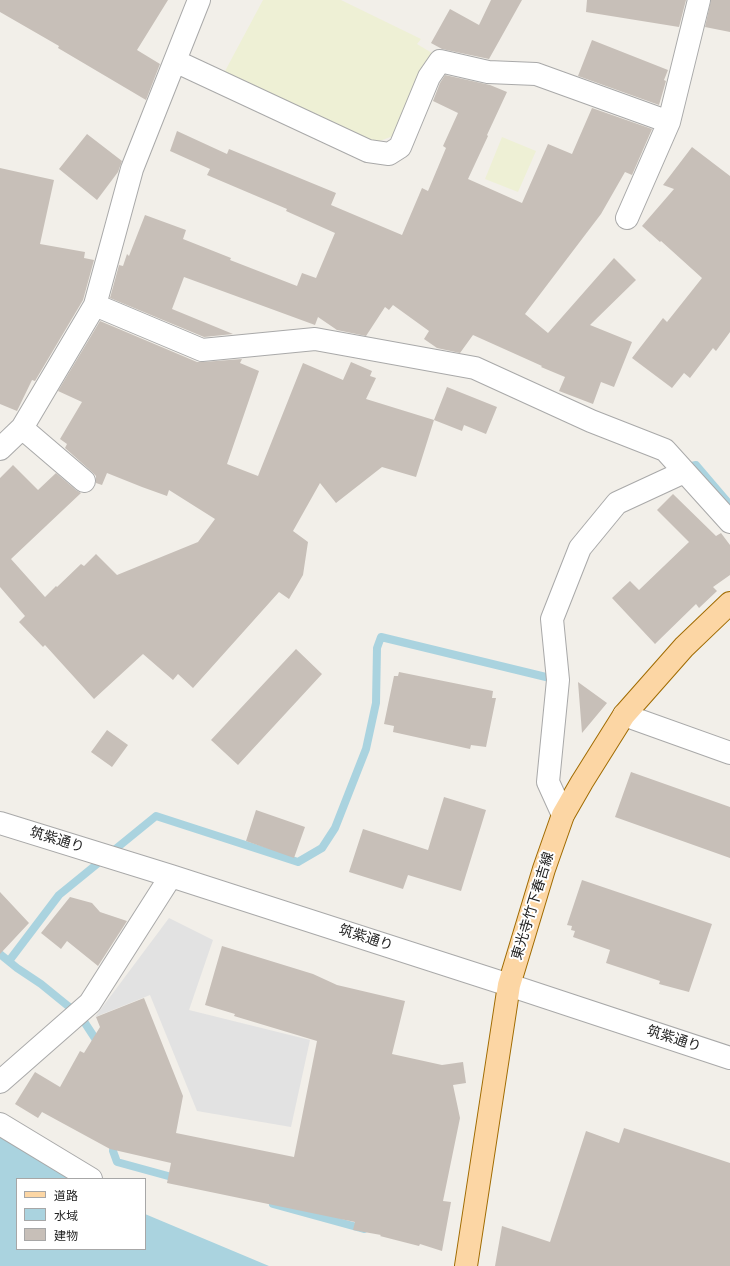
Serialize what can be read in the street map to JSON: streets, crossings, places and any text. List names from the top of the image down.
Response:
{
  "streets": {
    "main road": ["東光寺竹下春吉線"],
    "street": ["筑紫通り"]
  },
  "crossings": [
    ["筑紫通り", "東光寺竹下春吉線"]
  ],
  "legend": ["道路", "水域", "建物"]
}
